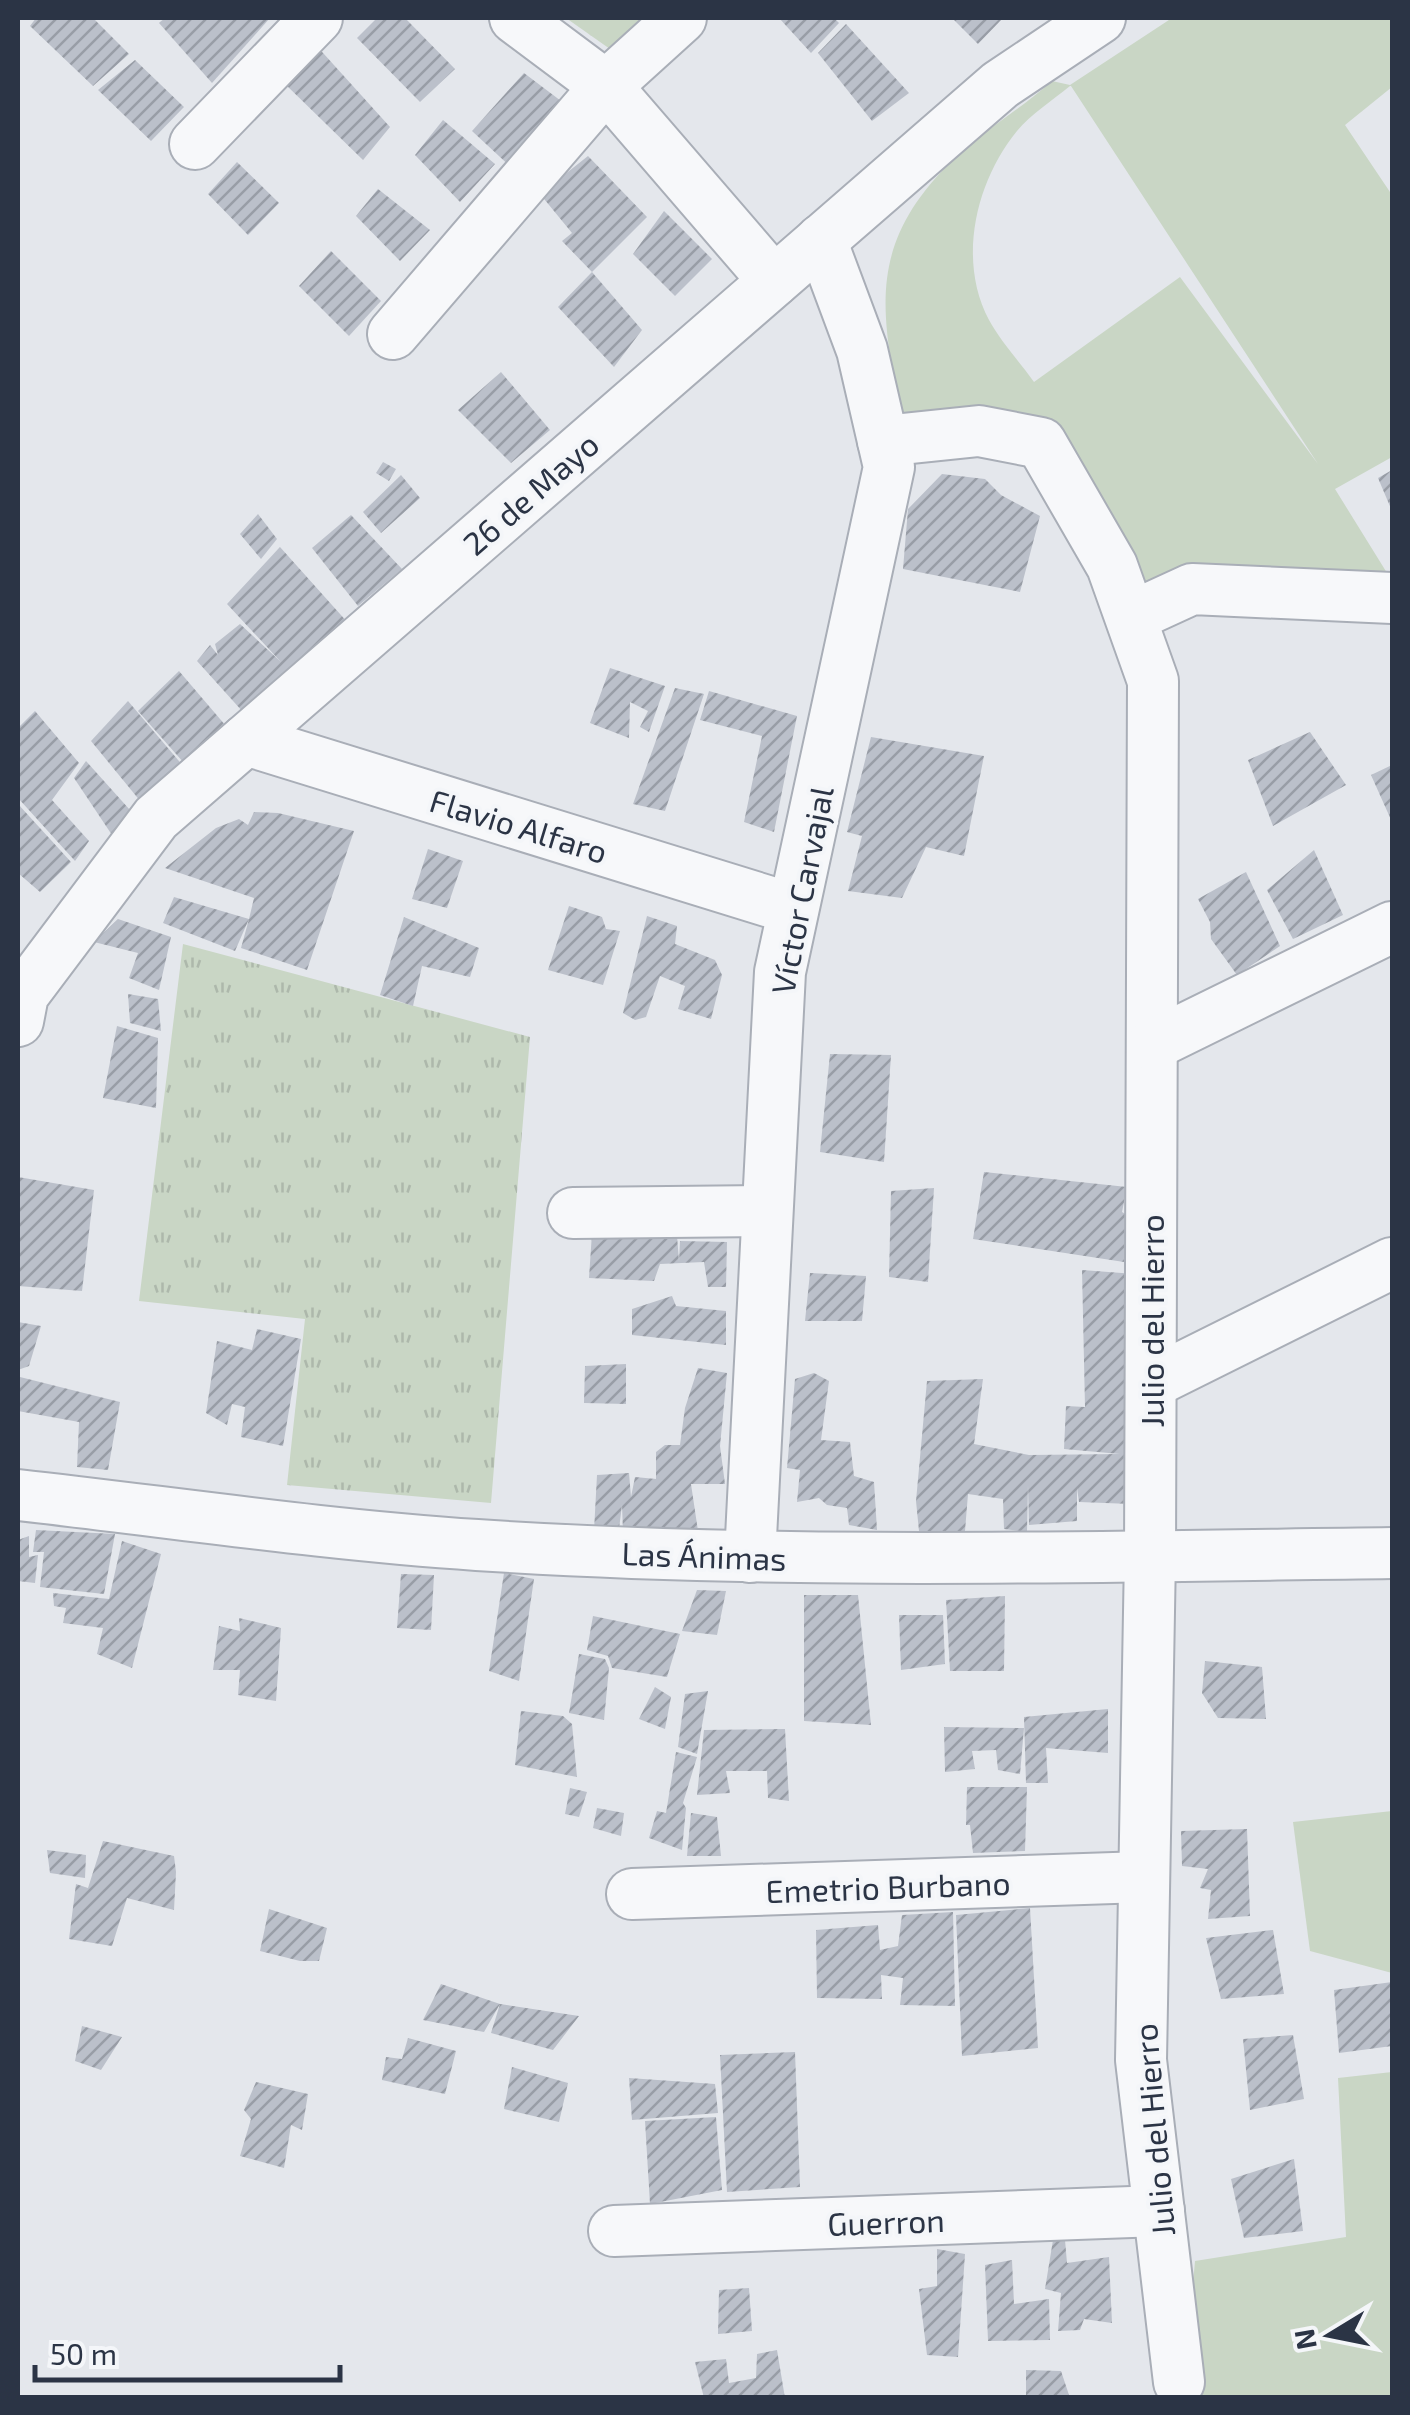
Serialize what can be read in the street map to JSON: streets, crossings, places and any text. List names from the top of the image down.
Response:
{
  "streets": {
    "street": [
      "26 de Mayo",
      "Flavio Alfaro",
      "Víctor Carvajal",
      "Julio del Hierro",
      "Las Ánimas",
      "Emetrio Burbano",
      "Guerron"
    ]
  },
  "crossings": [
    ["26 de Mayo", "Flavio Alfaro"],
    ["26 de Mayo", "Víctor Carvajal"],
    ["Flavio Alfaro", "Víctor Carvajal"],
    ["Víctor Carvajal", "Julio del Hierro"],
    ["Víctor Carvajal", "Las Ánimas"],
    ["Julio del Hierro", "Las Ánimas"],
    ["Julio del Hierro", "Emetrio Burbano"],
    ["Julio del Hierro", "Guerron"]
  ],
  "scale_bar": "50 m",
  "north": "left"
}
